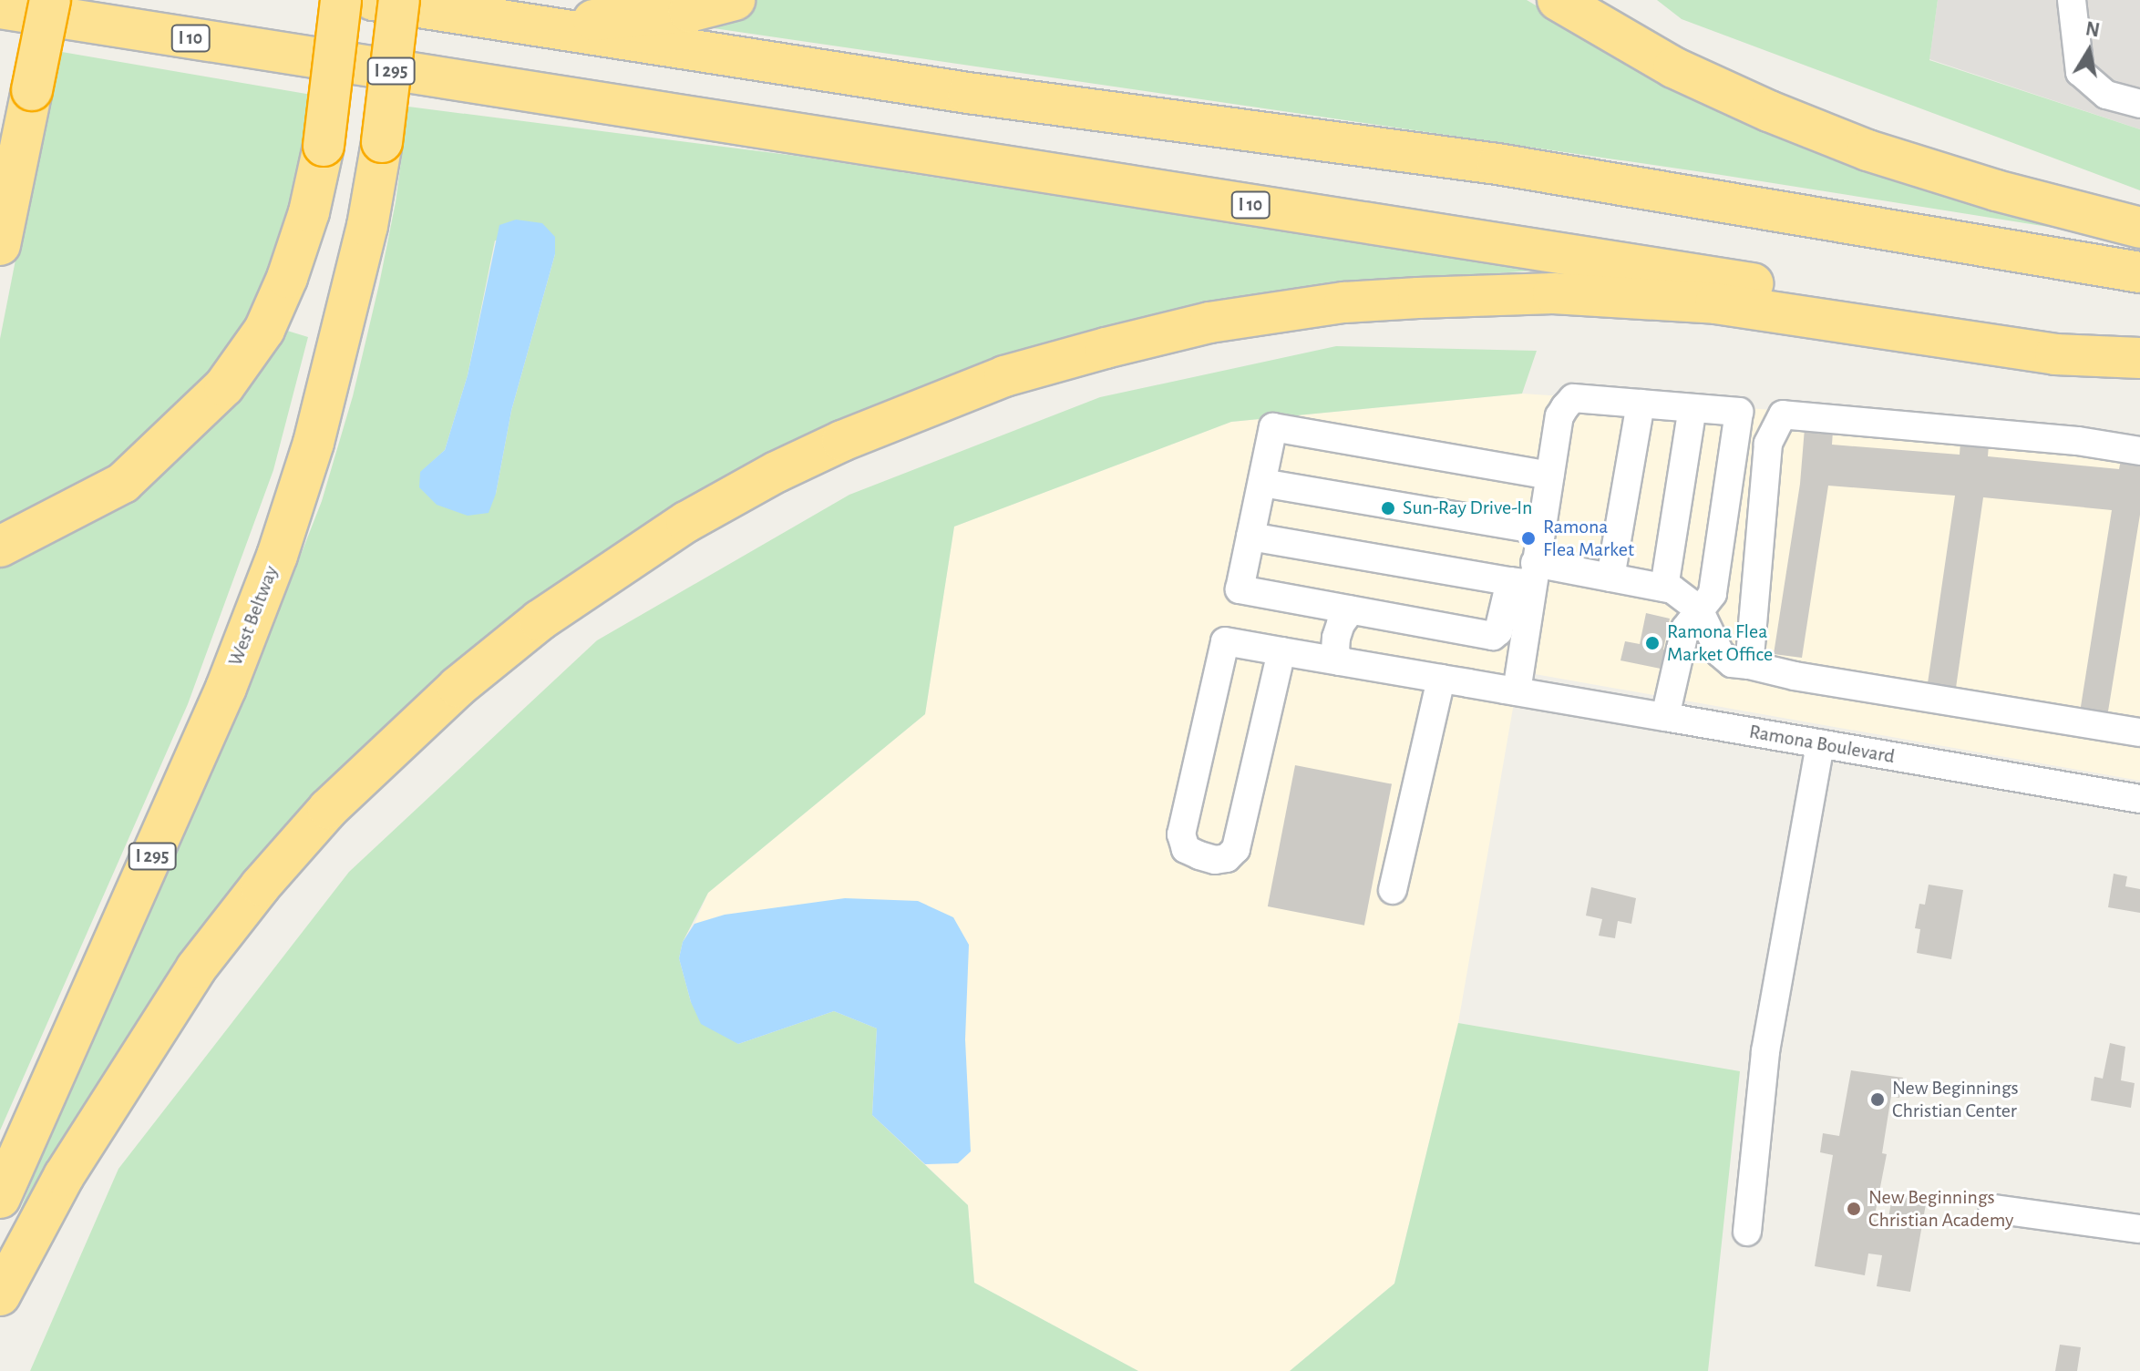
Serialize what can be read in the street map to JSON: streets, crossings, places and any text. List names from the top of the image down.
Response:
{
  "streets": {
    "highway": ["I 10", "I 295", "West Beltway"],
    "street": ["Ramona Boulevard"]
  },
  "places": [
    "Sun-Ray Drive-In",
    "Ramona Flea Market",
    "Ramona Flea Market Office",
    "New Beginnings Christian Center",
    "New Beginnings Christian Academy"
  ],
  "north": "top"
}
